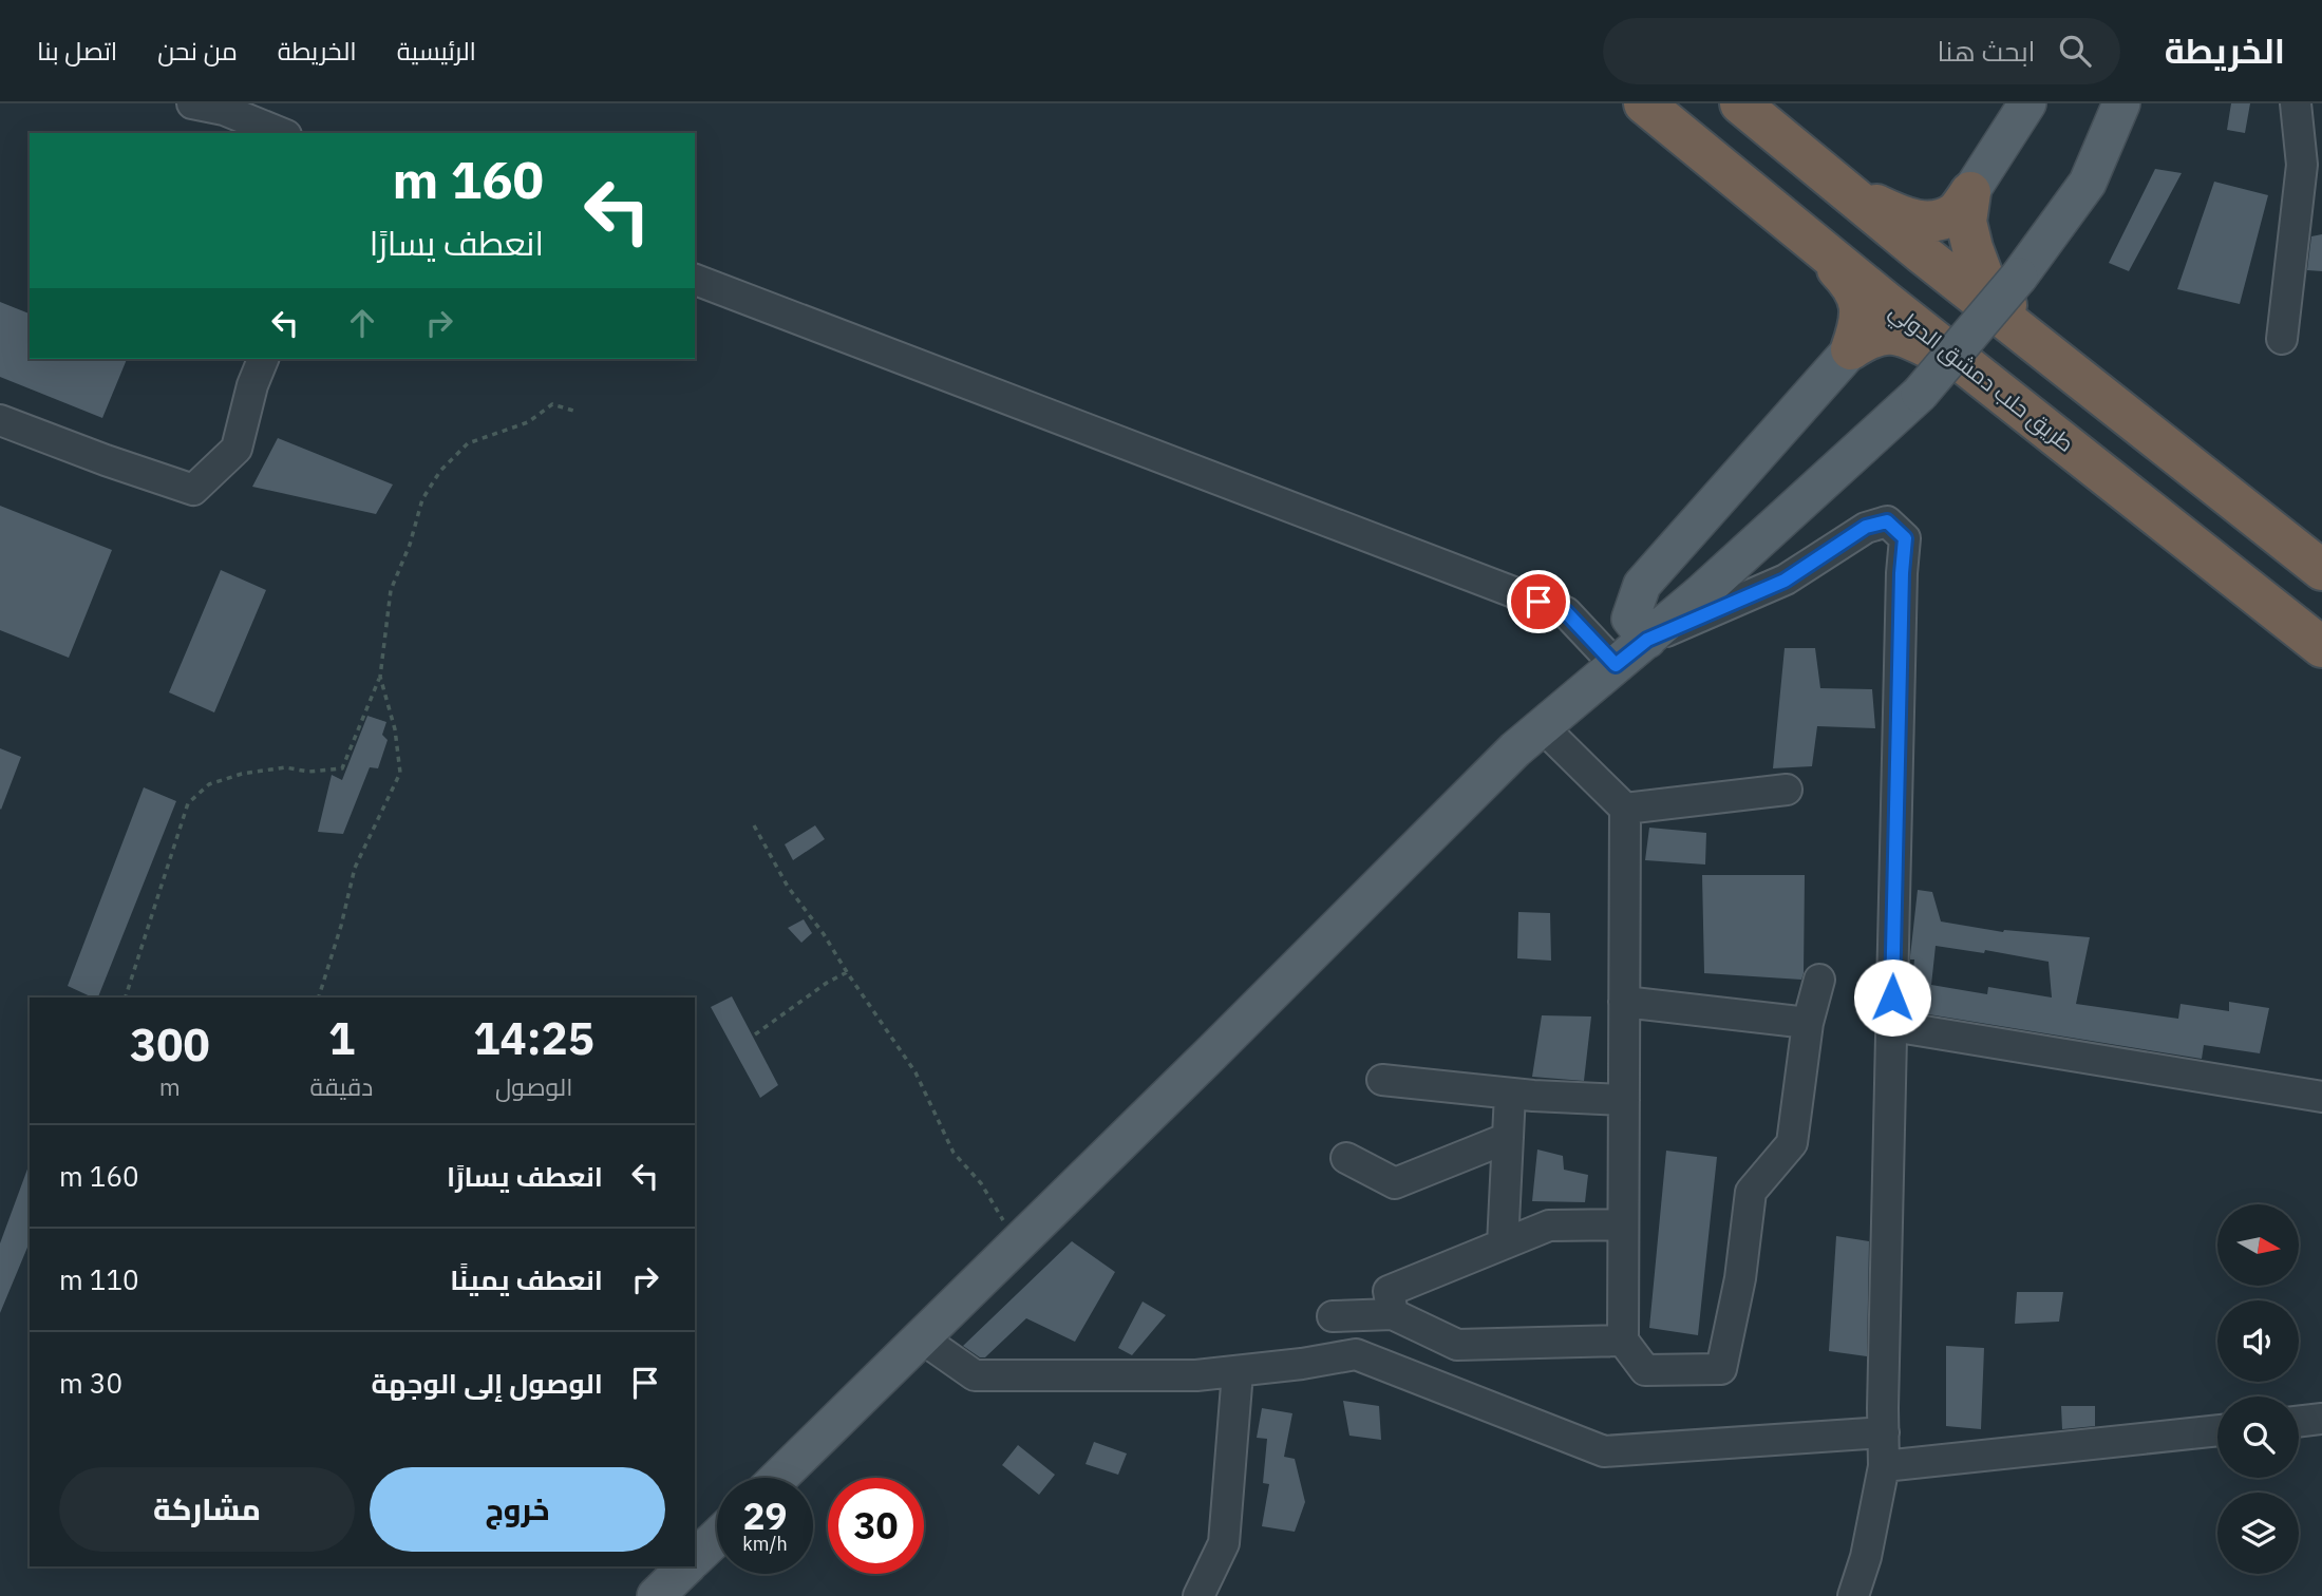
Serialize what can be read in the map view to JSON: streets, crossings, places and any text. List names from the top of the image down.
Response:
{
  "streets": {
    "highway": ["طريق حلب دمشق الدولي"]
  },
  "north": "right",
  "page": {
    "header": "الخريطة",
    "search": "ابحث هنا",
    "nav": [
      "الرئيسية",
      "الخريطة",
      "من نحن",
      "اتصل بنا"
    ],
    "turn": ["160 m", "انعطف يسارًا"],
    "eta": [
      "14:25",
      "الوصول",
      "1",
      "دقيقة",
      "300",
      "m"
    ],
    "list": [
      {
        "name": "انعطف يسارًا",
        "value": "160 m"
      },
      {
        "name": "انعطف يمينًا",
        "value": "110 m"
      },
      {
        "name": "الوصول إلى الوجهة",
        "value": "30 m"
      }
    ],
    "buttons": ["خروج", "مشاركة"],
    "speed": "29 km/h",
    "limit": "30"
  }
}
